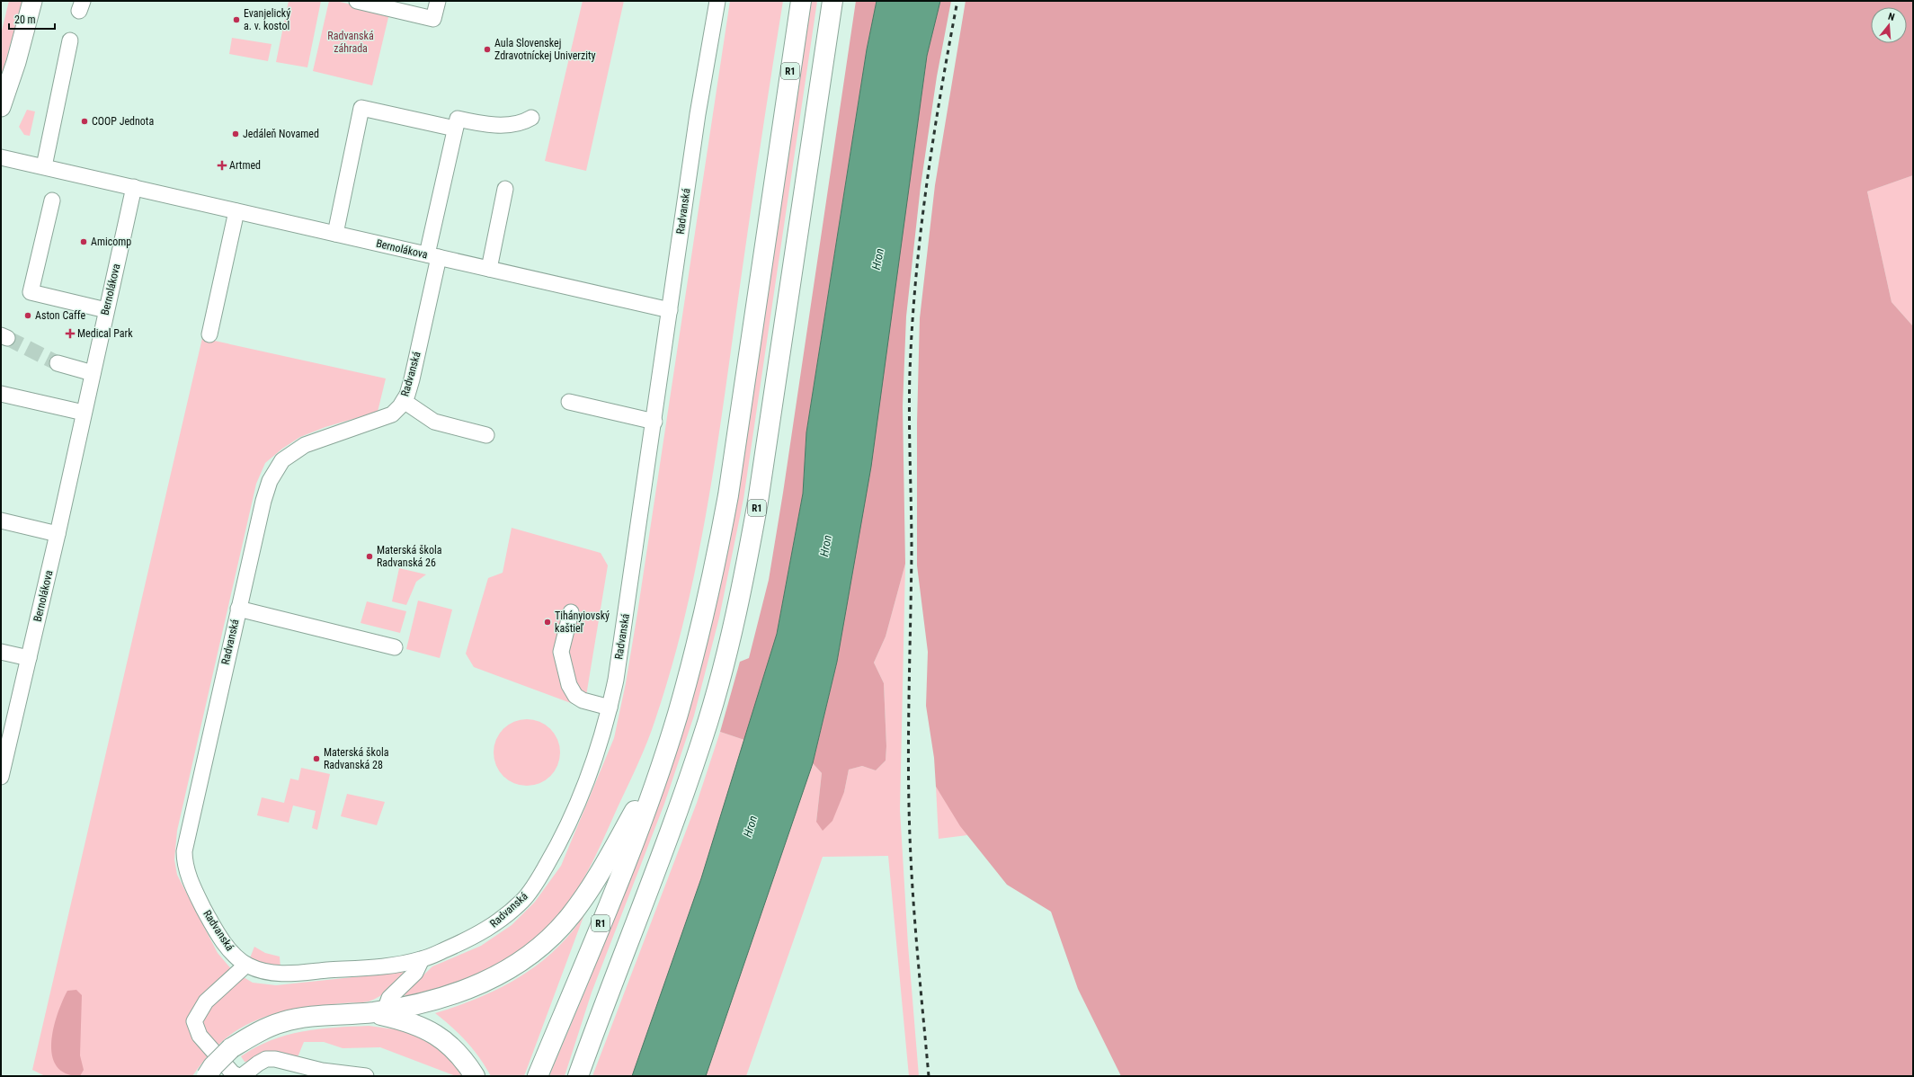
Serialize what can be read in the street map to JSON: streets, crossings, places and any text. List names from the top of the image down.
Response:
{
  "streets": {
    "highway": ["R1"],
    "street": ["Radvanská", "Bernolákova"]
  },
  "crossings": [
    ["Radvanská", "Bernolákova"]
  ],
  "water": ["Hron"],
  "parks": ["Radvanská záhrada"],
  "places": {
    "other": [
      "Evanjelický a. v. kostol",
      "Aula Slovenskej Zdravotníckej Univerzity",
      "COOP Jednota",
      "Jedáleň Novamed",
      "Amicomp",
      "Aston Caffe",
      "Materská škola Radvanská 26",
      "Tihányiovský kaštieľ",
      "Materská škola Radvanská 28"
    ],
    "health": ["Artmed", "Medical Park"]
  },
  "scale_bar": "20 m",
  "north": "top"
}
